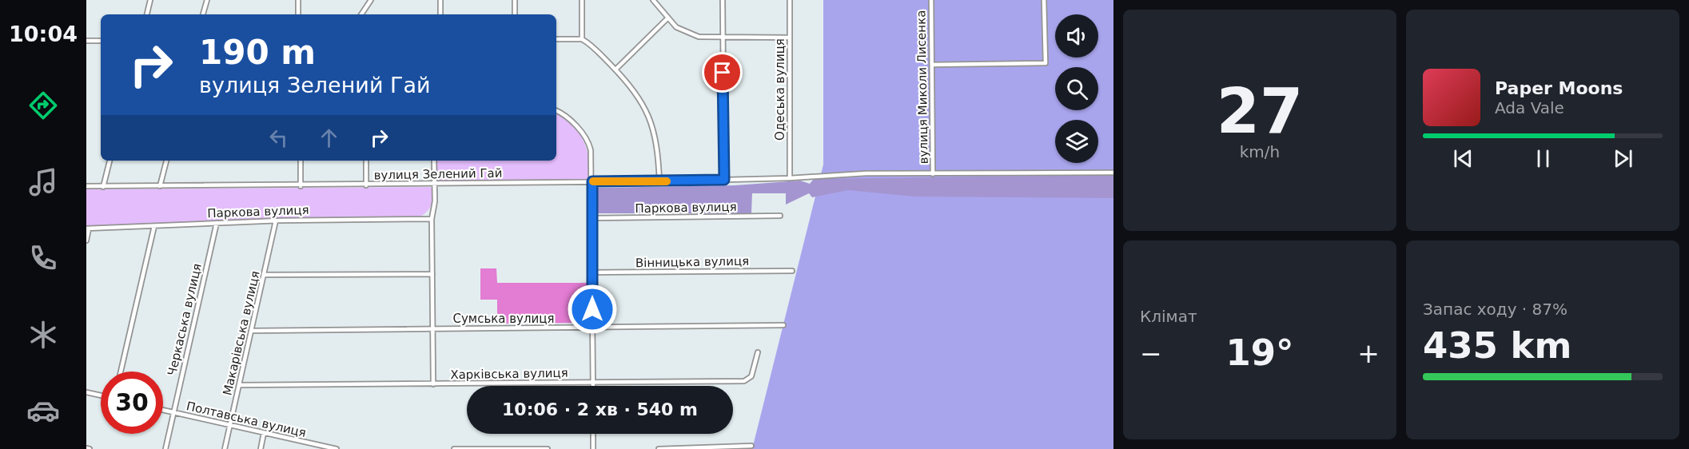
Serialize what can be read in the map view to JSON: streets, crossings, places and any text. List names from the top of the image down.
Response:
{
  "streets": {
    "street": [
      "вулиця Миколи Лисенка",
      "Одеська вулиця",
      "вулиця Зелений Гай",
      "Паркова вулиця",
      "Вінницька вулиця",
      "Сумська вулиця",
      "Черкаська вулиця",
      "Макарівська вулиця",
      "Харківська вулиця",
      "Полтавська вулиця"
    ]
  },
  "crossings": [
    ["вулиця Миколи Лисенка", "вулиця Зелений Гай"],
    ["Одеська вулиця", "вулиця Зелений Гай"],
    ["Паркова вулиця", "Черкаська вулиця"],
    ["Паркова вулиця", "Макарівська вулиця"],
    ["Сумська вулиця", "Макарівська вулиця"],
    ["Черкаська вулиця", "Полтавська вулиця"],
    ["Макарівська вулиця", "Харківська вулиця"],
    ["Макарівська вулиця", "Полтавська вулиця"]
  ],
  "page": {
    "tabs": "10:04",
    "tile": [
      ["27", "km/h"],
      "Клімат",
      ["Запас ходу · 87%", "435 km"]
    ],
    "turn": ["190 m", "вулиця Зелений Гай"],
    "song": ["Paper Moons", "Ada Vale"],
    "heat": ["−", "19°", "+"],
    "limit": "30",
    "trip": "10:06 · 2 хв · 540 m"
  }
}
